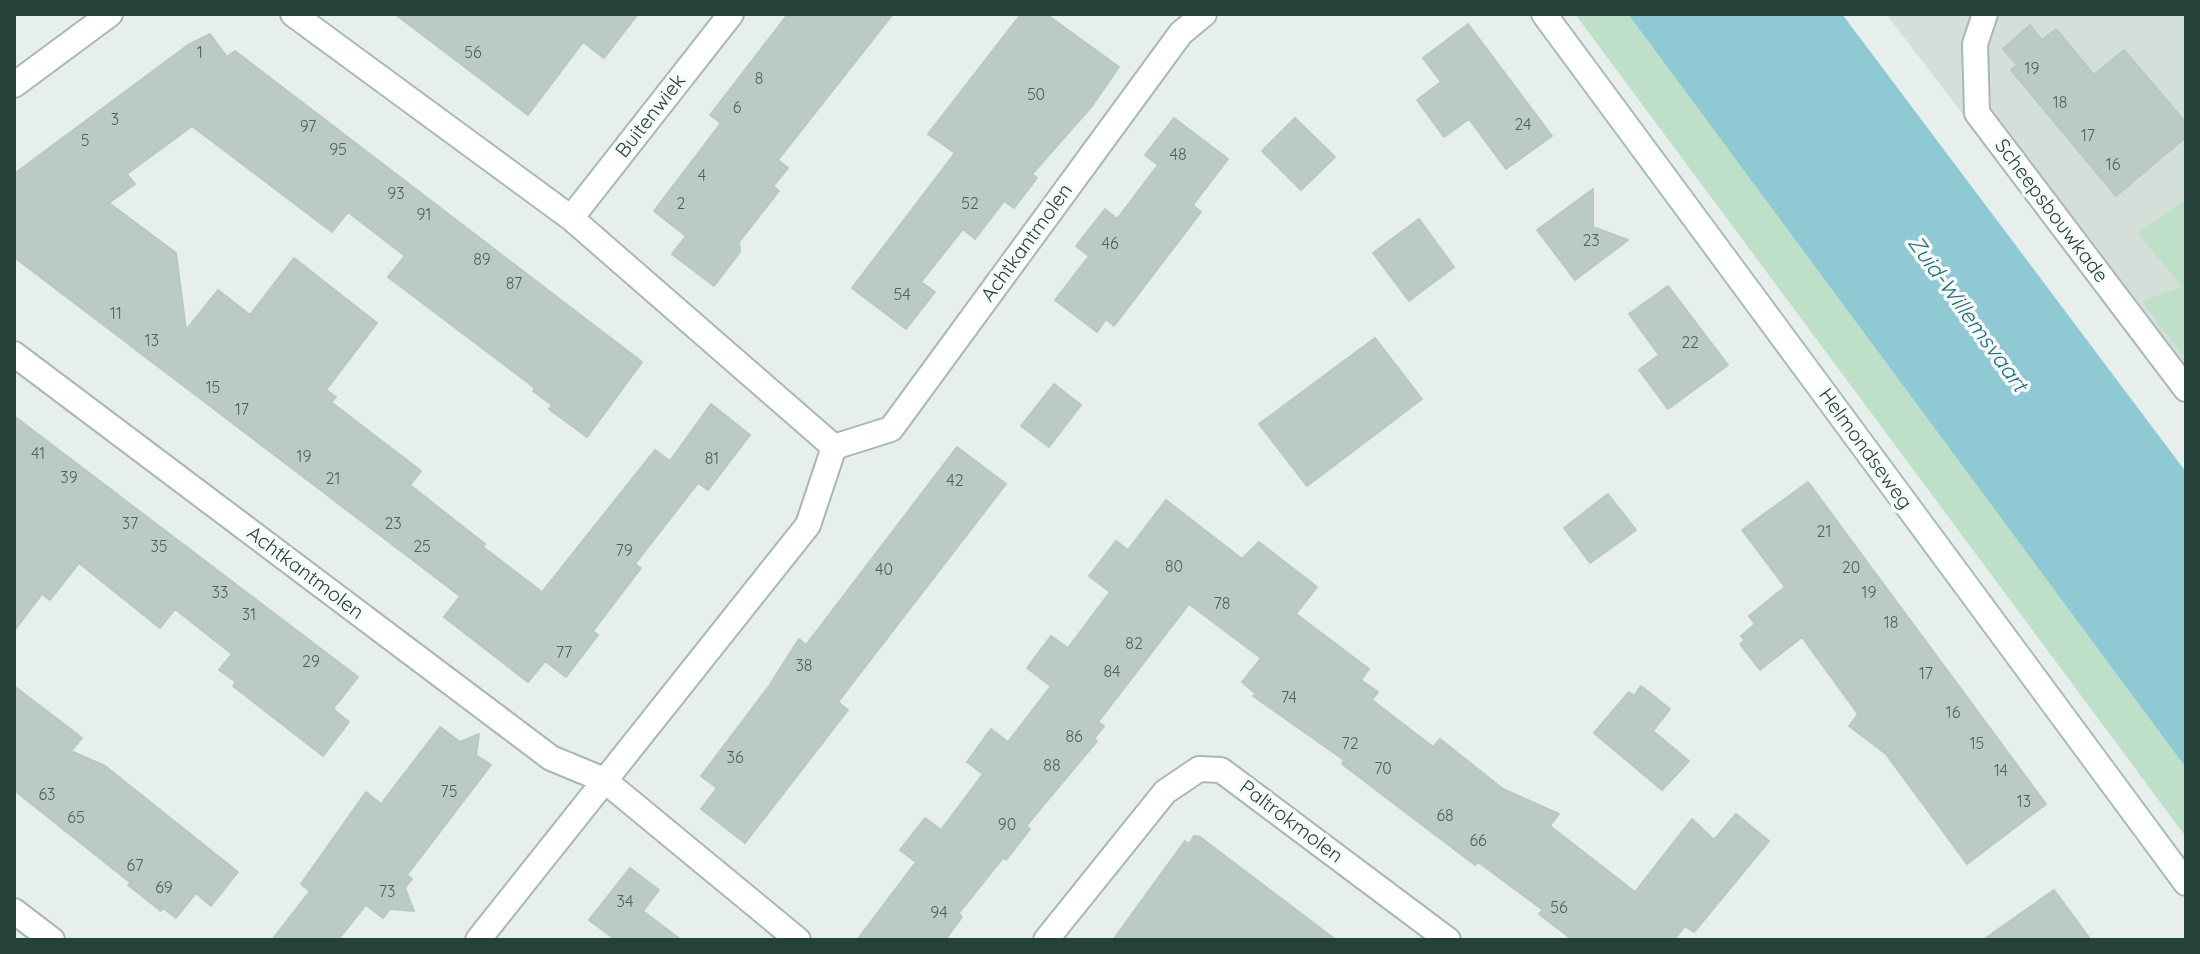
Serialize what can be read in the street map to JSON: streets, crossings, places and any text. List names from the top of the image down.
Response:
{
  "streets": {
    "street": [
      "Buitenwiek",
      "Scheepsbouwkade",
      "Achtkantmolen",
      "Helmondseweg",
      "Paltrokmolen"
    ]
  },
  "water": ["Zuid-Willemsvaart"],
  "house_numbers": [
    "1",
    "56",
    "19",
    "8",
    "50",
    "18",
    "6",
    "3",
    "24",
    "97",
    "17",
    "5",
    "95",
    "48",
    "16",
    "4",
    "93",
    "2",
    "52",
    "91",
    "23",
    "46",
    "89",
    "87",
    "54",
    "11",
    "13",
    "22",
    "15",
    "17",
    "41",
    "19",
    "81",
    "39",
    "21",
    "42",
    "37",
    "23",
    "21",
    "35",
    "25",
    "79",
    "80",
    "20",
    "40",
    "33",
    "19",
    "78",
    "31",
    "18",
    "82",
    "77",
    "29",
    "38",
    "84",
    "17",
    "74",
    "16",
    "86",
    "72",
    "15",
    "36",
    "88",
    "70",
    "14",
    "75",
    "63",
    "13",
    "68",
    "65",
    "90",
    "66",
    "67",
    "69",
    "73",
    "34",
    "56",
    "94"
  ]
}
